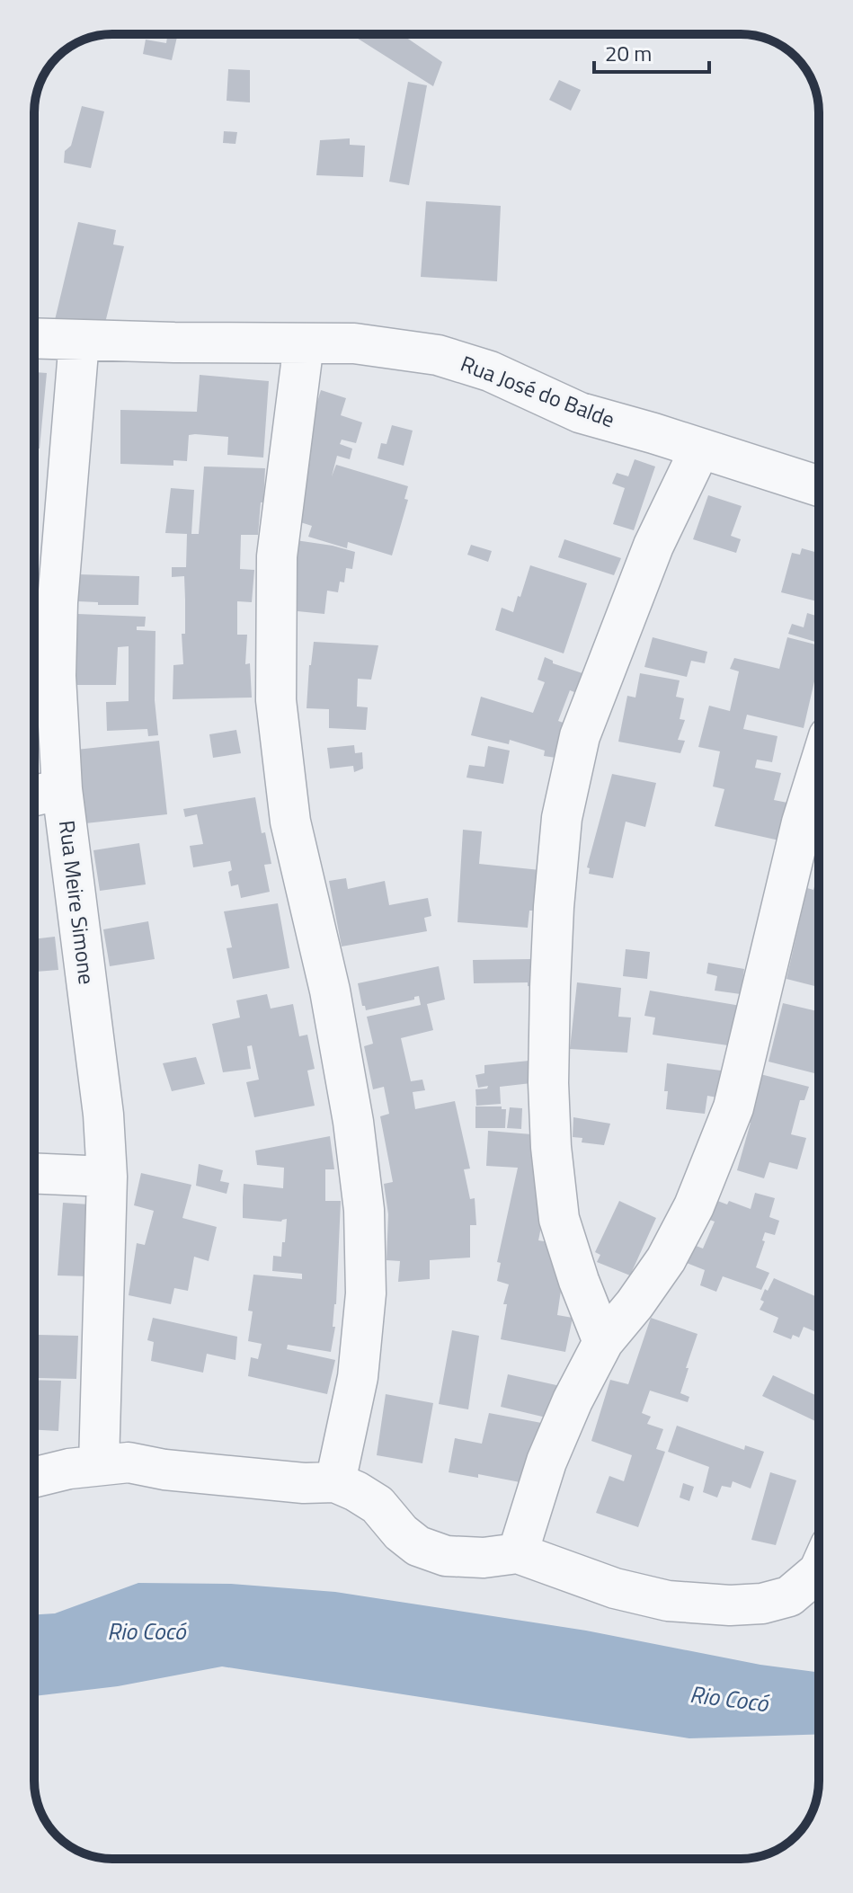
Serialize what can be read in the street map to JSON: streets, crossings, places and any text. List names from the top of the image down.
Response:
{
  "streets": {
    "street": ["Rua José do Balde", "Rua Meire Simone"]
  },
  "crossings": [
    ["Rua José do Balde", "Rua Meire Simone"]
  ],
  "water": ["Rio Cocó"],
  "scale_bar": "20 m"
}
